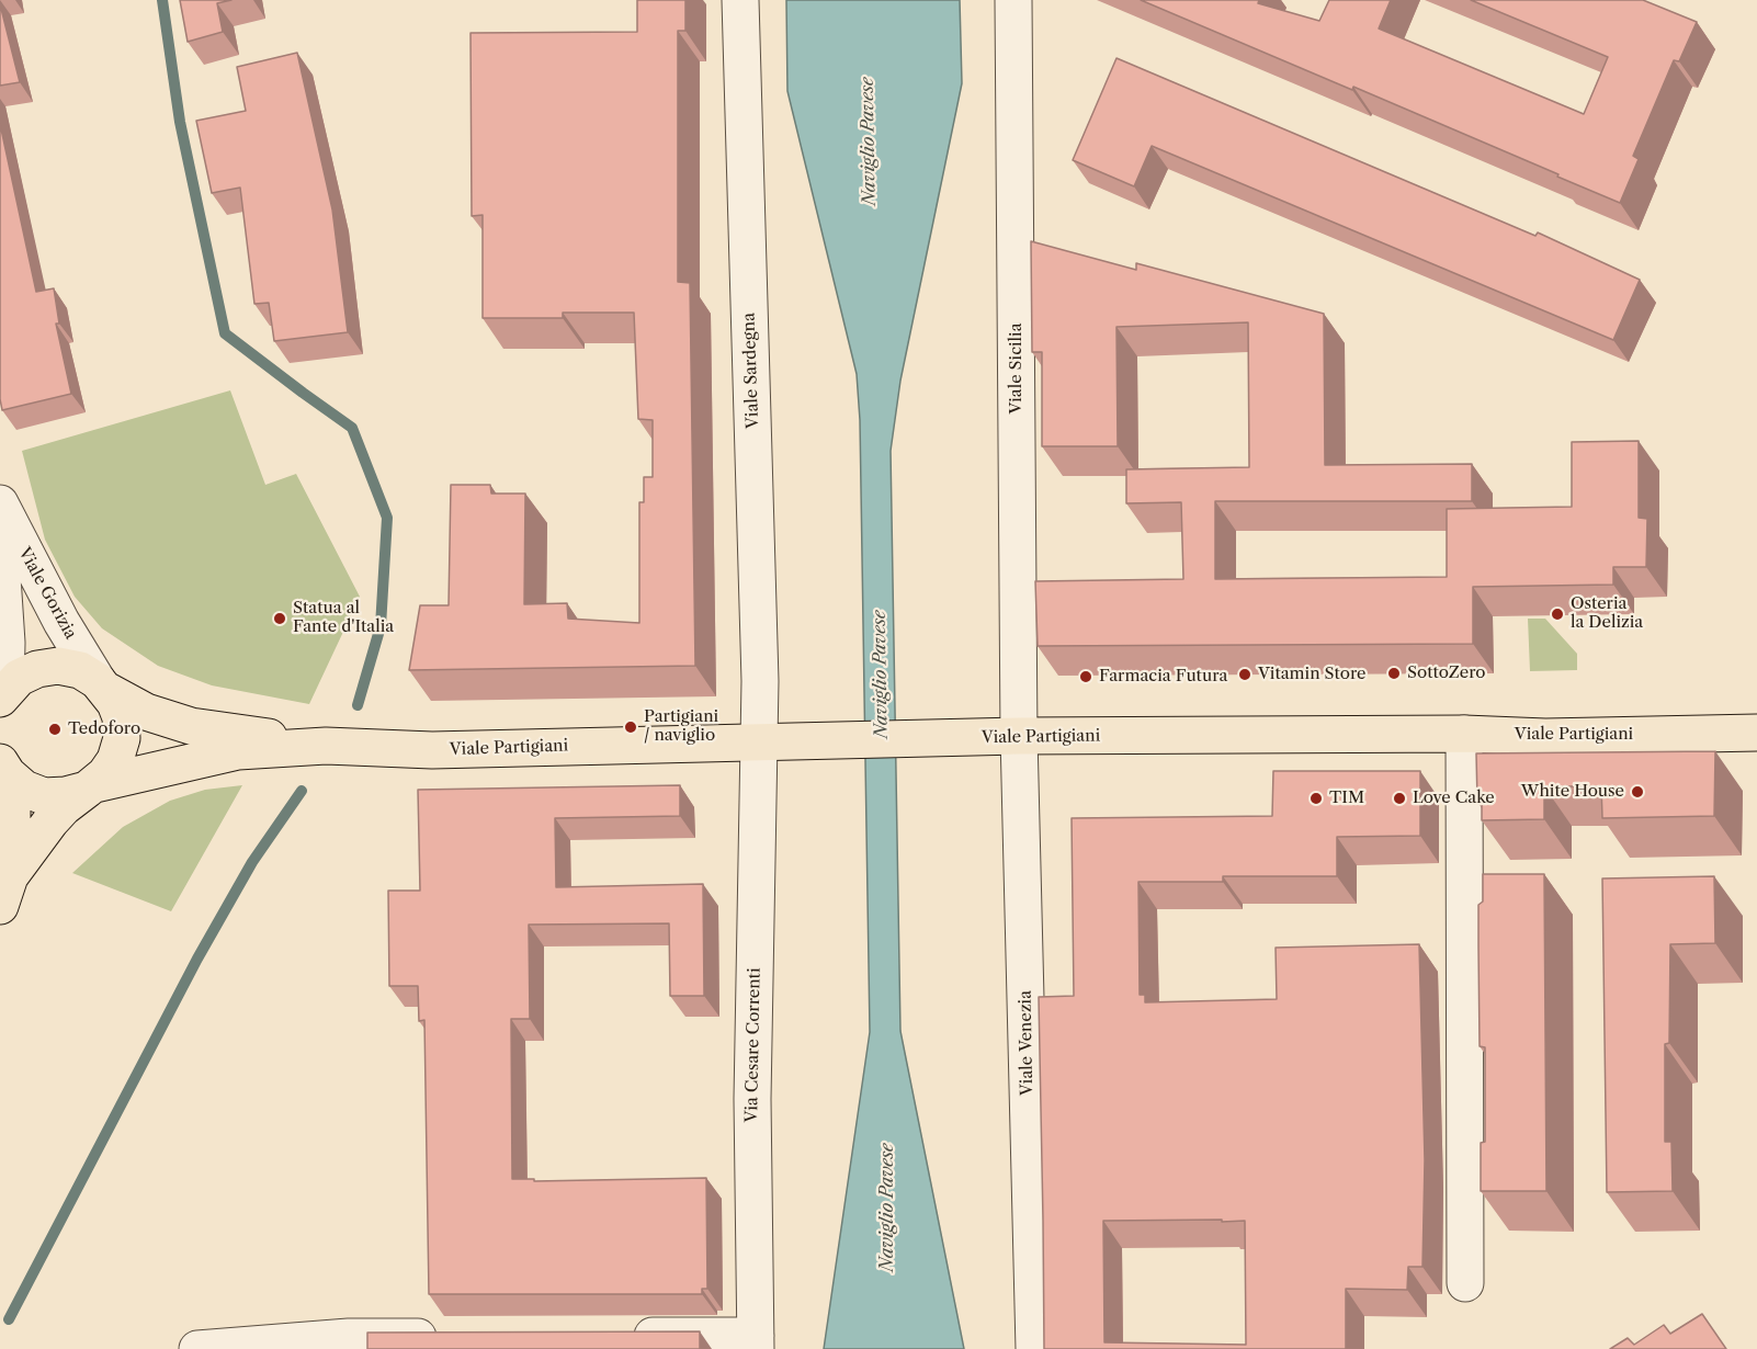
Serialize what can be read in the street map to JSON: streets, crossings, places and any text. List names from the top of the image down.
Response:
{
  "streets": {
    "main road": ["Viale Partigiani"],
    "street": [
      "Viale Sicilia",
      "Viale Sardegna",
      "Viale Gorizia",
      "Viale Venezia",
      "Via Cesare Correnti"
    ]
  },
  "crossings": [
    ["Viale Sicilia", "Viale Partigiani"],
    ["Viale Sicilia", "Viale Venezia"],
    ["Viale Sardegna", "Viale Partigiani"],
    ["Viale Sardegna", "Via Cesare Correnti"],
    ["Viale Gorizia", "Viale Partigiani"],
    ["Viale Partigiani", "Viale Venezia"],
    ["Viale Partigiani", "Via Cesare Correnti"]
  ],
  "water": ["Naviglio Pavese"],
  "places": [
    "Osteria la Delizia",
    "Statua al Fante d'Italia",
    "SottoZero",
    "Vitamin Store",
    "Farmacia Futura",
    "Partigiani / naviglio",
    "Tedoforo",
    "White House",
    "TIM",
    "Love Cake"
  ]
}
